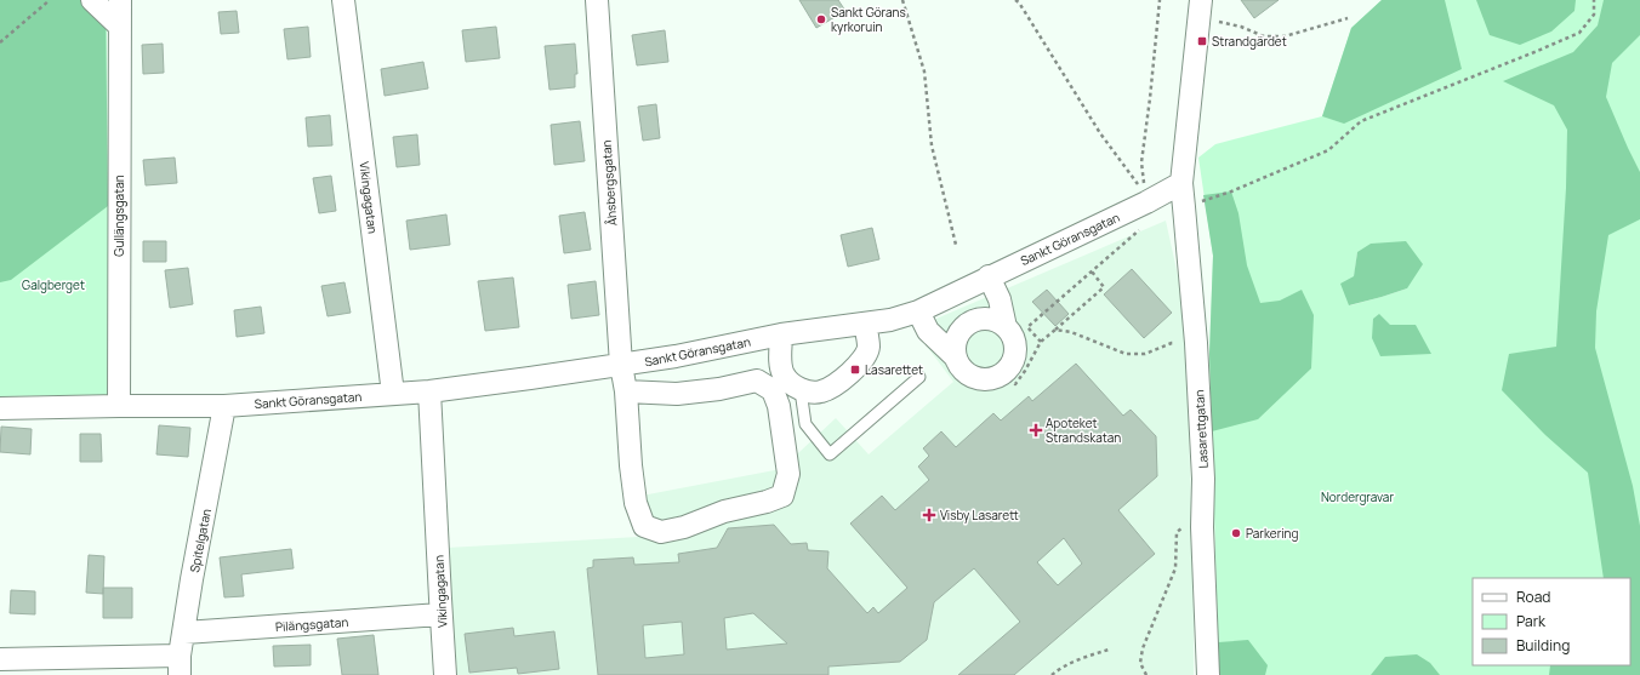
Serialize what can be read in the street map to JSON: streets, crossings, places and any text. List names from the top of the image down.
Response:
{
  "streets": {
    "street": [
      "Åhsbergsgatan",
      "Vikingagatan",
      "Gullängsgatan",
      "Sankt Göransgatan",
      "Lasarettgatan",
      "Spitelgatan",
      "Pilängsgatan"
    ]
  },
  "crossings": [
    ["Åhsbergsgatan", "Sankt Göransgatan"],
    ["Vikingagatan", "Sankt Göransgatan"],
    ["Vikingagatan", "Pilängsgatan"],
    ["Gullängsgatan", "Sankt Göransgatan"],
    ["Sankt Göransgatan", "Lasarettgatan"],
    ["Sankt Göransgatan", "Spitelgatan"],
    ["Spitelgatan", "Pilängsgatan"]
  ],
  "parks": ["Galgberget", "Nordergravar"],
  "places": {
    "other": ["Sankt Görans kyrkoruin", "Parkering"],
    "transit": ["Strandgärdet", "Lasarettet"],
    "health": ["Apoteket Strandskatan", "Visby Lasarett"]
  },
  "legend": ["Road", "Park", "Building"]
}
